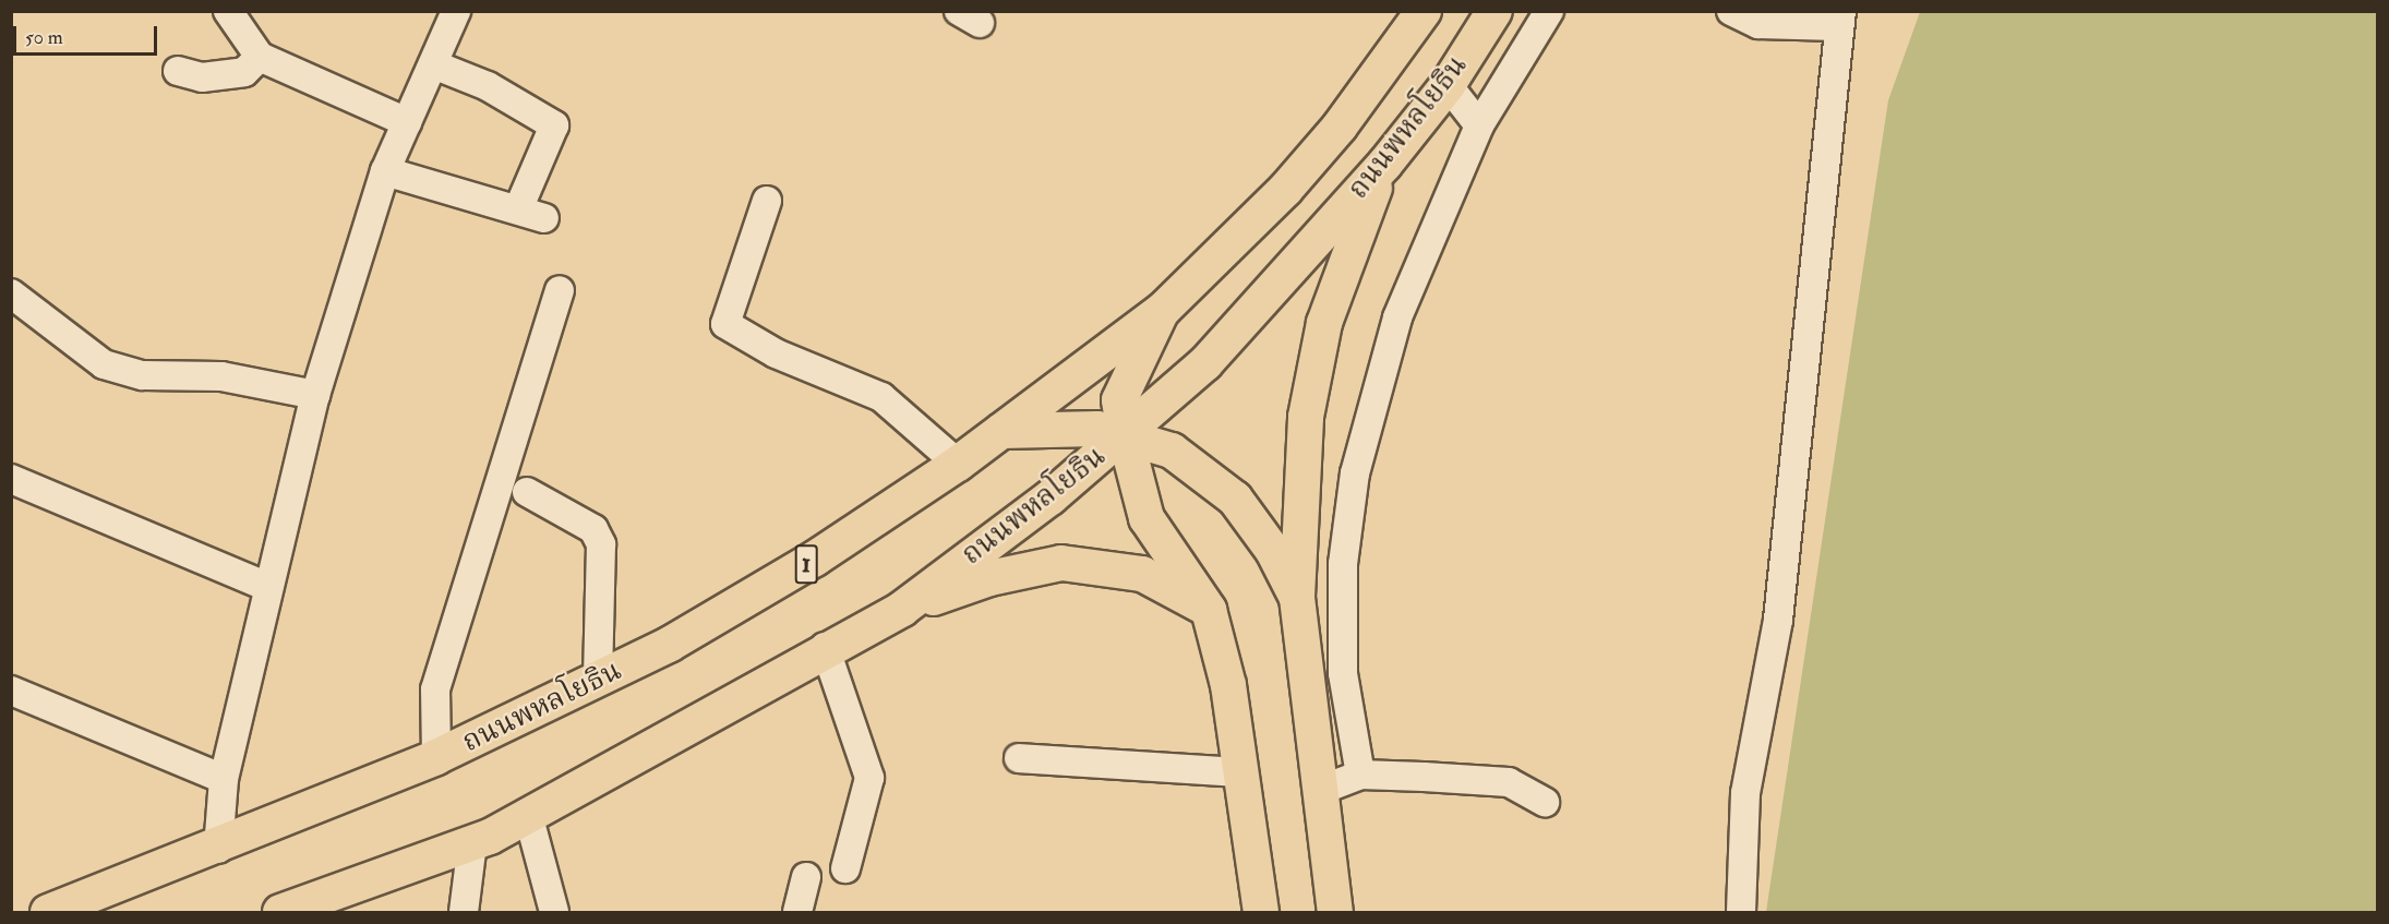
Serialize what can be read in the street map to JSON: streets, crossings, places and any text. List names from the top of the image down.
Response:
{
  "streets": {
    "main road": ["ถนนพหลโยธิน", "1"]
  },
  "scale_bar": "50 m"
}
